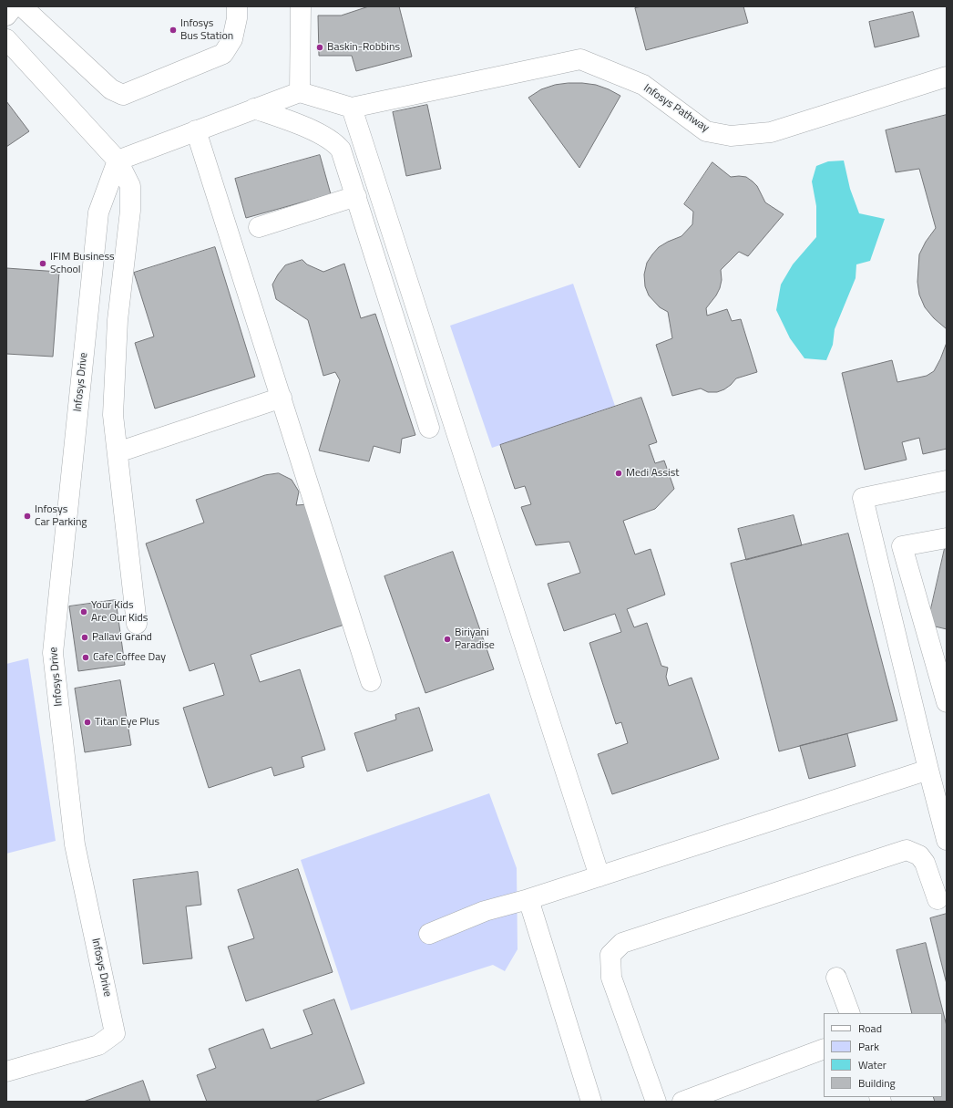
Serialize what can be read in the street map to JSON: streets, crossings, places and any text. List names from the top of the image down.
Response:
{
  "streets": {
    "street": ["Infosys Pathway", "Infosys Drive"]
  },
  "places": [
    "Infosys Bus Station",
    "Baskin-Robbins",
    "IFIM Business School",
    "Medi Assist",
    "Infosys Car Parking",
    "Your Kids Are Our Kids",
    "Pallavi Grand",
    "Biriyani Paradise",
    "Cafe Coffee Day",
    "Titan Eye Plus"
  ],
  "legend": [
    "Road",
    "Park",
    "Water",
    "Building"
  ]
}
